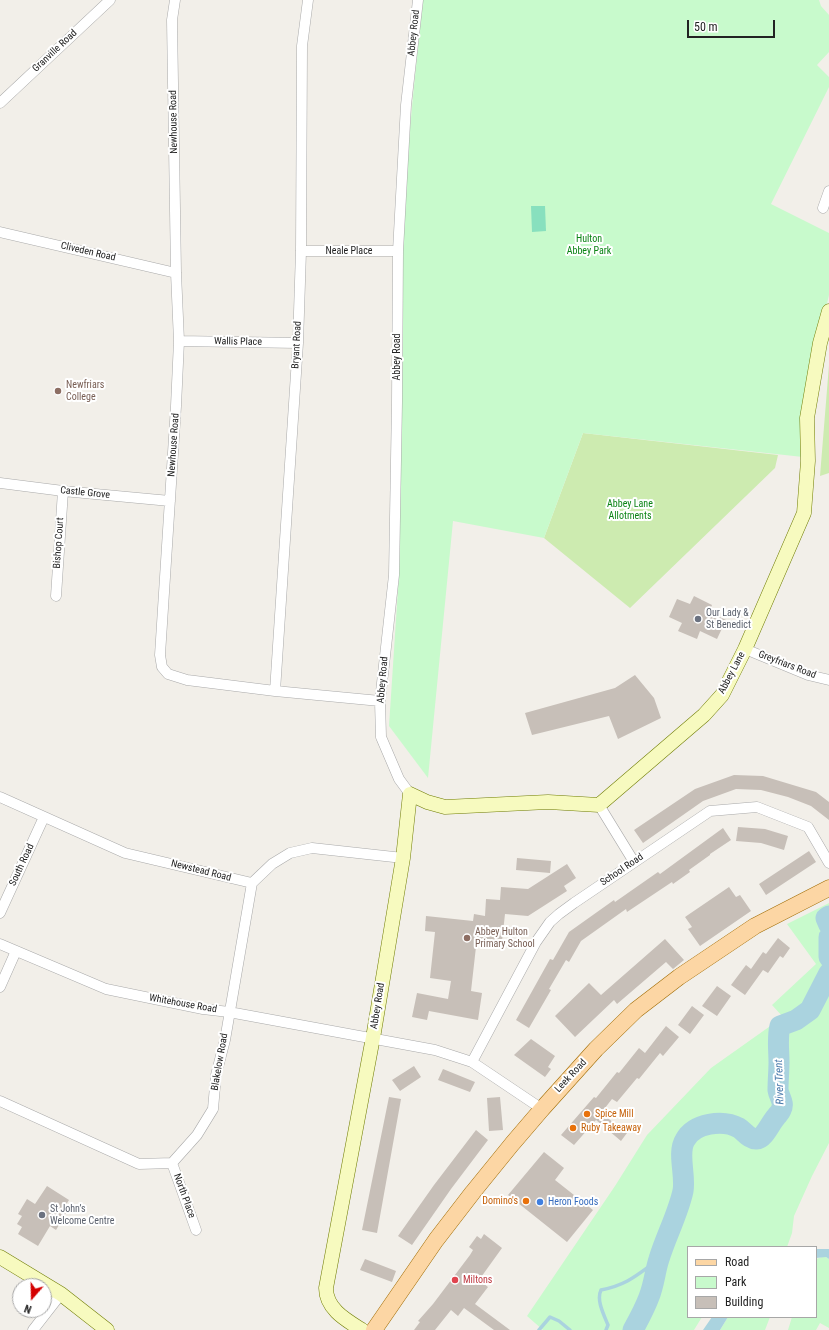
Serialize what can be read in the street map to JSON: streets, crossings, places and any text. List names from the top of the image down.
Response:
{
  "streets": {
    "main road": ["Leek Road"],
    "street": [
      "Abbey Road",
      "Granville Road",
      "Newhouse Road",
      "Neale Place",
      "Cliveden Road",
      "Wallis Place",
      "Bryant Road",
      "Castle Grove",
      "Bishop Court",
      "Greyfriars Road",
      "Abbey Lane",
      "South Road",
      "School Road",
      "Newstead Road",
      "Whitehouse Road",
      "Blakelow Road",
      "North Place"
    ]
  },
  "crossings": [
    ["Abbey Road", "Newhouse Road"],
    ["Abbey Road", "Neale Place"],
    ["Abbey Road", "Whitehouse Road"],
    ["Newhouse Road", "Cliveden Road"],
    ["Newhouse Road", "Wallis Place"],
    ["Newhouse Road", "Bryant Road"],
    ["Newhouse Road", "Castle Grove"],
    ["Neale Place", "Bryant Road"],
    ["Wallis Place", "Bryant Road"],
    ["Castle Grove", "Bishop Court"],
    ["Greyfriars Road", "Abbey Lane"],
    ["South Road", "Newstead Road"],
    ["Newstead Road", "Blakelow Road"],
    ["Whitehouse Road", "Blakelow Road"],
    ["Blakelow Road", "North Place"]
  ],
  "water": ["River Trent"],
  "parks": ["Hulton Abbey Park", "Abbey Lane Allotments"],
  "places": [
    "Newfriars College",
    "Our Lady & St Benedict",
    "Abbey Hulton Primary School",
    "Spice Mill",
    "Ruby Takeaway",
    "Domino's",
    "Heron Foods",
    "St John’s Welcome Centre",
    "Miltons"
  ],
  "legend": ["Road", "Park", "Building"],
  "scale_bar": "50 m",
  "north": "bottom"
}
